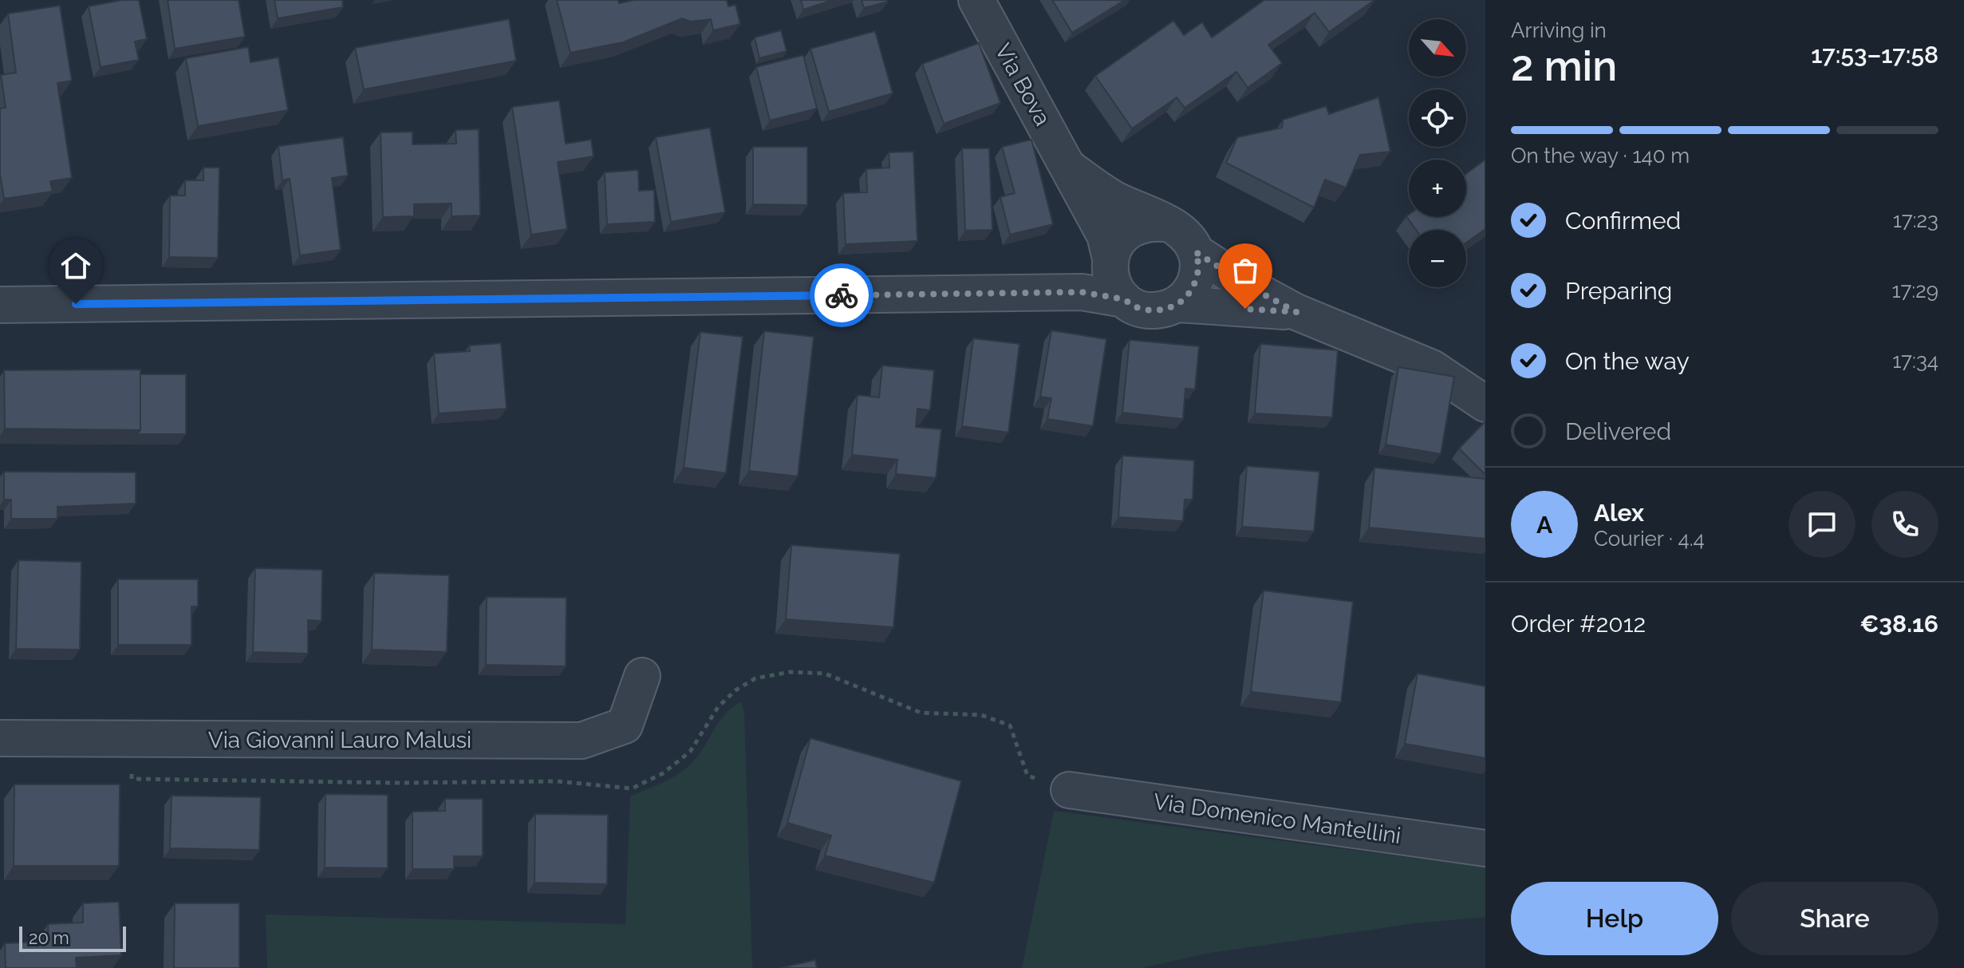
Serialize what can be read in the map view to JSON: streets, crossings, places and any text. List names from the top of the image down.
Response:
{
  "streets": {
    "street": ["Via Bova", "Via Giovanni Lauro Malusi", "Via Domenico Mantellini"]
  },
  "scale_bar": "20 m",
  "north": "bottom right",
  "page": {
    "heading": ["2 min", "Arriving in", "17:53–17:58"],
    "panel": [
      "Alex",
      "Courier · 4.4",
      "Order #2012",
      "€38.16"
    ],
    "map_buttons": ["+", "−"],
    "bar": "On the way · 140 m",
    "list": [
      ["Confirmed", "17:23"],
      ["Preparing", "17:29"],
      ["On the way", "17:34"],
      "Delivered"
    ],
    "round": "A",
    "buttons": ["Help", "Share"],
    "scale": "20 m"
  }
}
